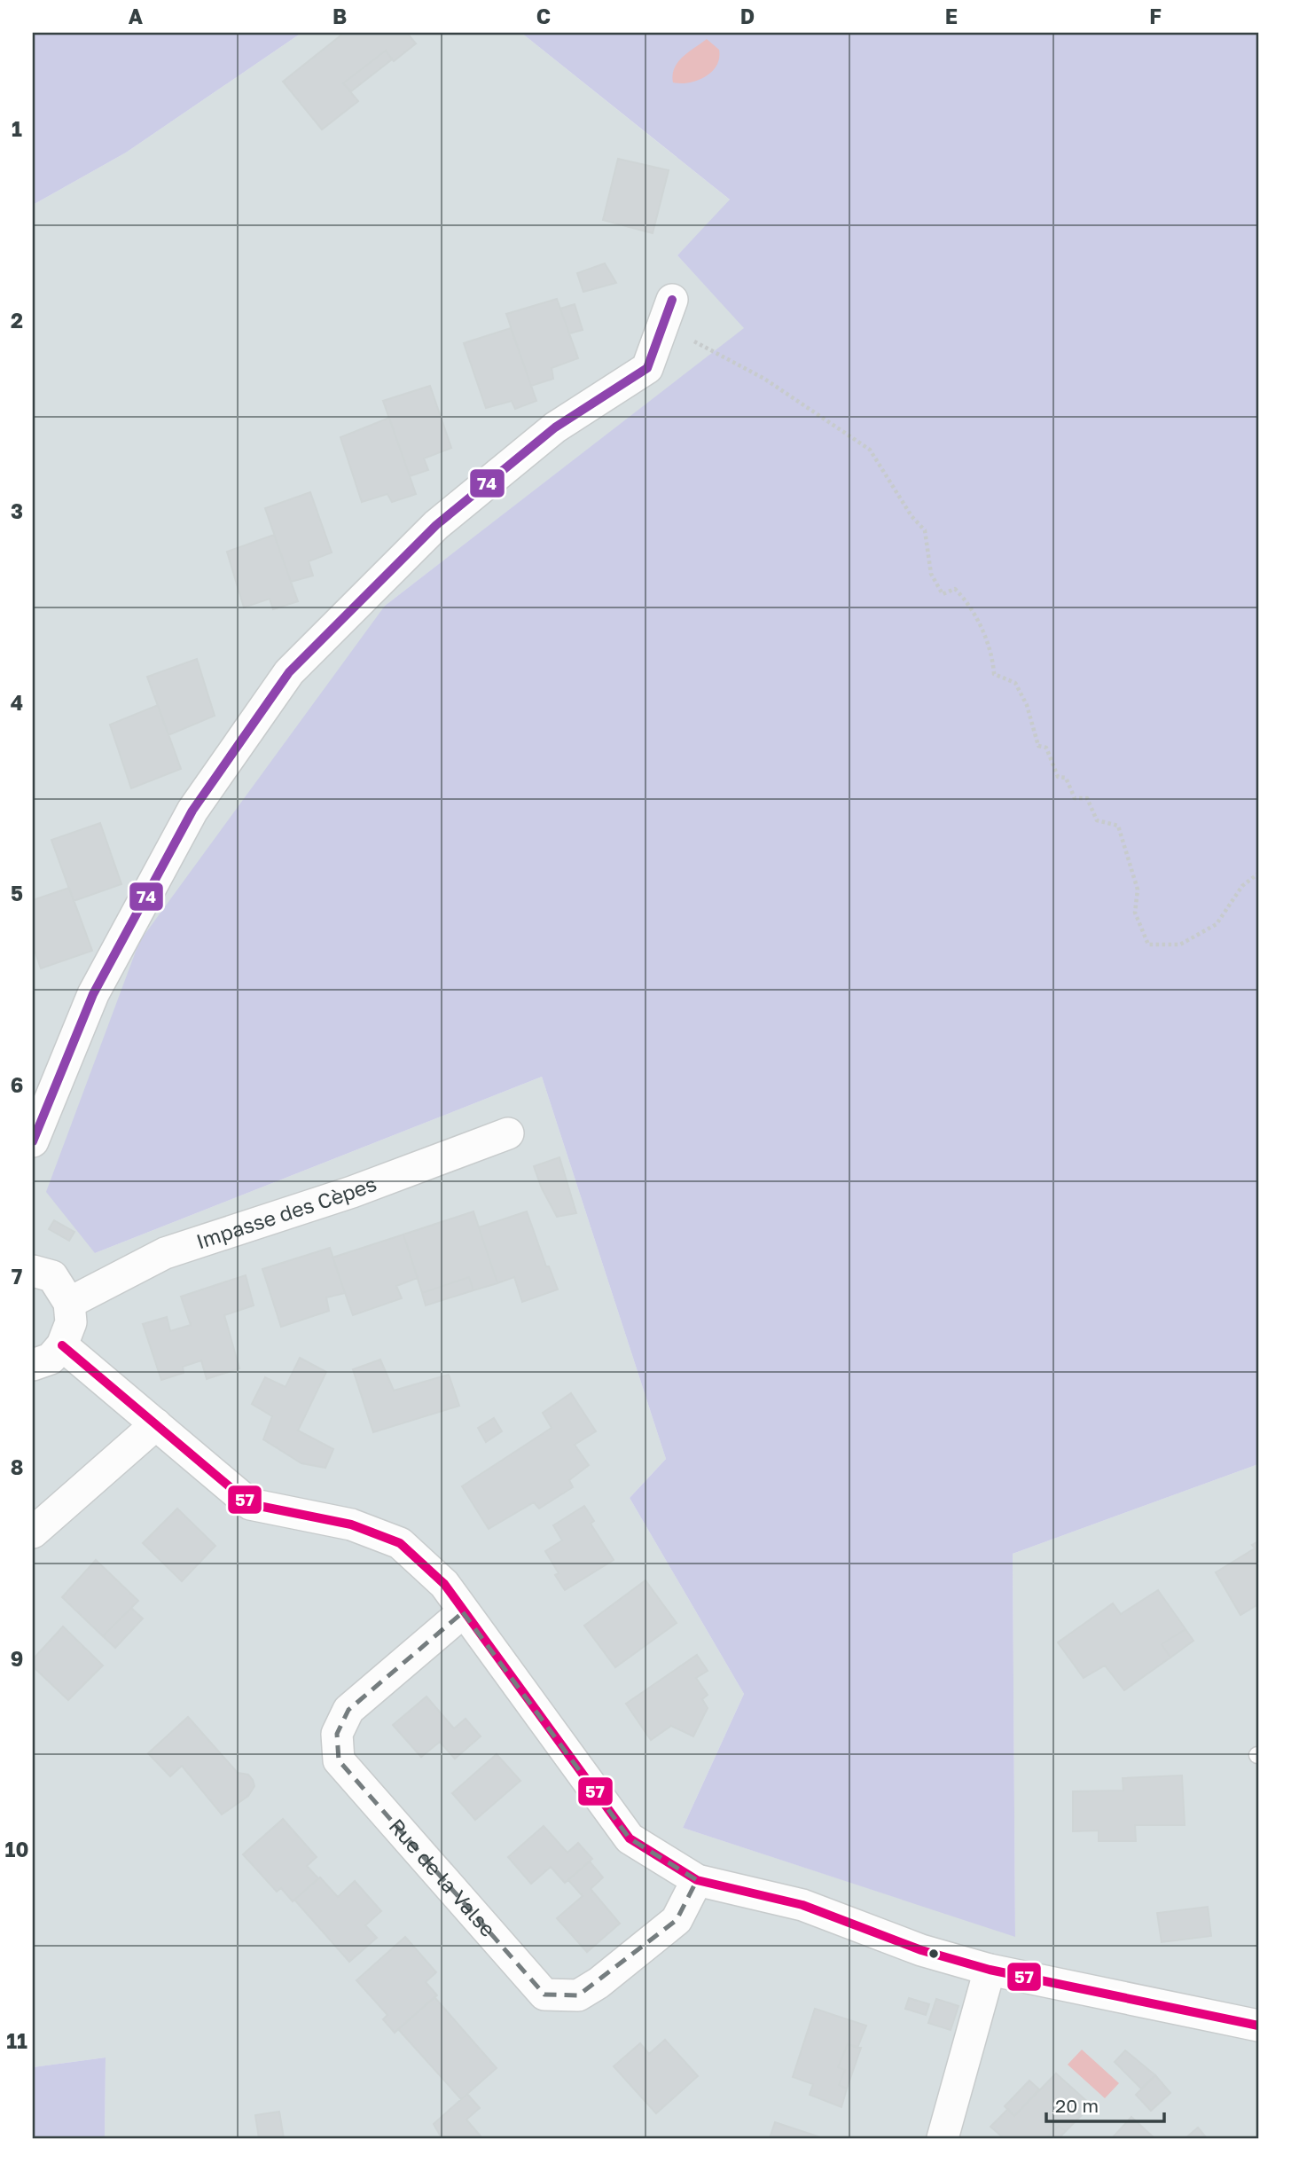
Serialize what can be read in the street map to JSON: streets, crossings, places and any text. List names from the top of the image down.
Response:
{
  "streets": {
    "street": ["Impasse des Cèpes", "Rue de la Valse"]
  },
  "lines": ["transit line 74", "transit line 57"],
  "scale_bar": "20 m",
  "grid": {
    "columns": [
      "A",
      "B",
      "C",
      "D",
      "E",
      "F"
    ],
    "rows": [
      "1",
      "2",
      "3",
      "4",
      "5",
      "6",
      "7",
      "8",
      "9",
      "10",
      "11"
    ]
  }
}
